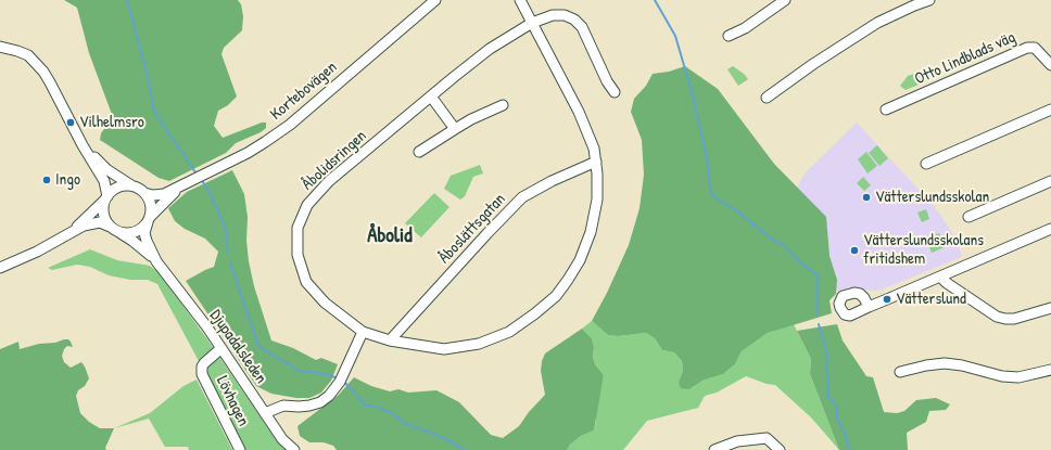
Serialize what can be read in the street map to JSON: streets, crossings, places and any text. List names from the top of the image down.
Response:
{
  "streets": {
    "street": [
      "Otto Lindblads väg",
      "Kortebovägen",
      "Åbolidsringen",
      "Åboslättsgatan",
      "Djupadalsleden",
      "Lövhagen"
    ]
  },
  "crossings": [
    ["Kortebovägen", "Djupadalsleden"],
    ["Åbolidsringen", "Åboslättsgatan"],
    ["Djupadalsleden", "Lövhagen"]
  ],
  "districts": ["Åbolid"],
  "places": [
    "Vilhelmsro",
    "Ingo",
    "Vätterslundsskolan",
    "Vätterslundsskolans fritidshem",
    "Vätterslund"
  ]
}
